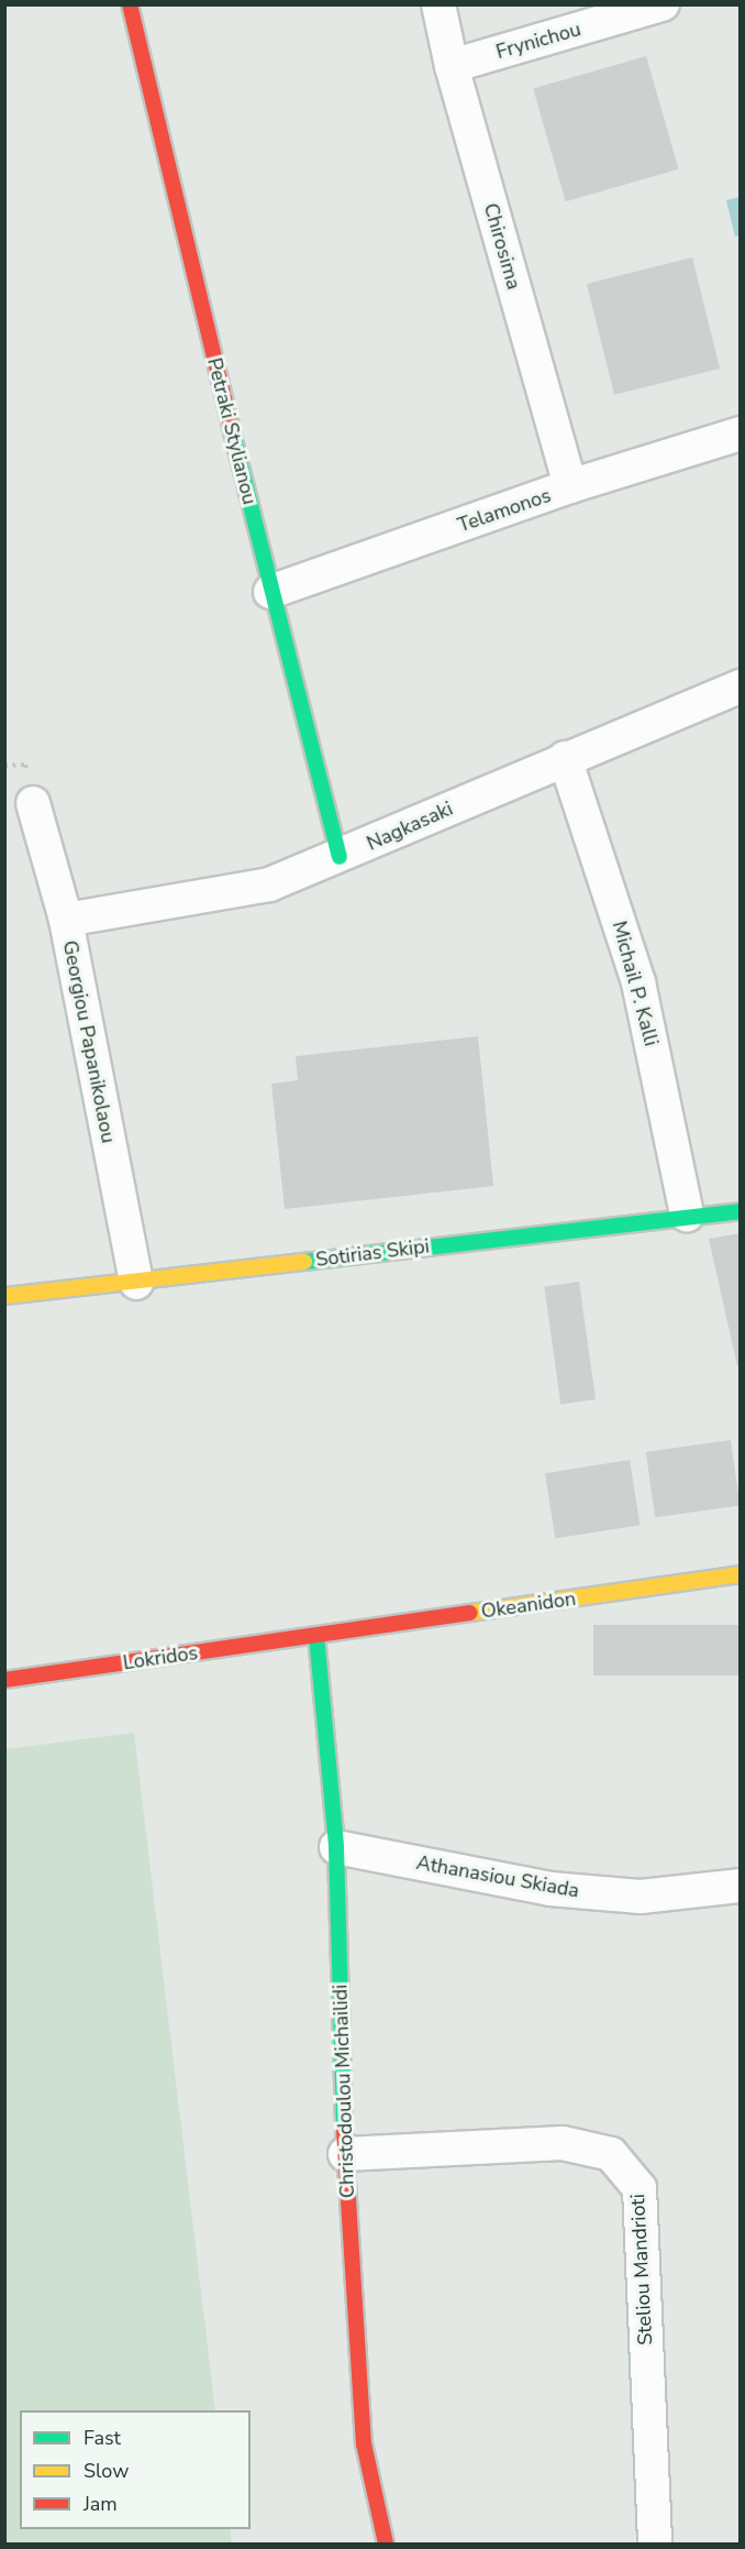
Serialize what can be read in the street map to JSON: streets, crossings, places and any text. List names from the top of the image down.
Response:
{
  "streets": {
    "street": [
      "Frynichou",
      "Chirosima",
      "Petraki Stylianou",
      "Telamonos",
      "Nagkasaki",
      "Michail P. Kalli",
      "Georgiou Papanikolaou",
      "Sotirias Skipi",
      "Okeanidon",
      "Lokridos",
      "Athanasiou Skiada",
      "Christodoulou Michailidi",
      "Steliou Mandrioti"
    ]
  },
  "crossings": [
    ["Frynichou", "Chirosima"],
    ["Chirosima", "Telamonos"],
    ["Petraki Stylianou", "Telamonos"],
    ["Petraki Stylianou", "Nagkasaki"],
    ["Nagkasaki", "Michail P. Kalli"],
    ["Nagkasaki", "Georgiou Papanikolaou"],
    ["Michail P. Kalli", "Sotirias Skipi"],
    ["Georgiou Papanikolaou", "Sotirias Skipi"],
    ["Okeanidon", "Lokridos"],
    ["Okeanidon", "Christodoulou Michailidi"],
    ["Lokridos", "Christodoulou Michailidi"],
    ["Athanasiou Skiada", "Christodoulou Michailidi"],
    ["Christodoulou Michailidi", "Steliou Mandrioti"]
  ],
  "legend": ["Fast", "Slow", "Jam"]
}
